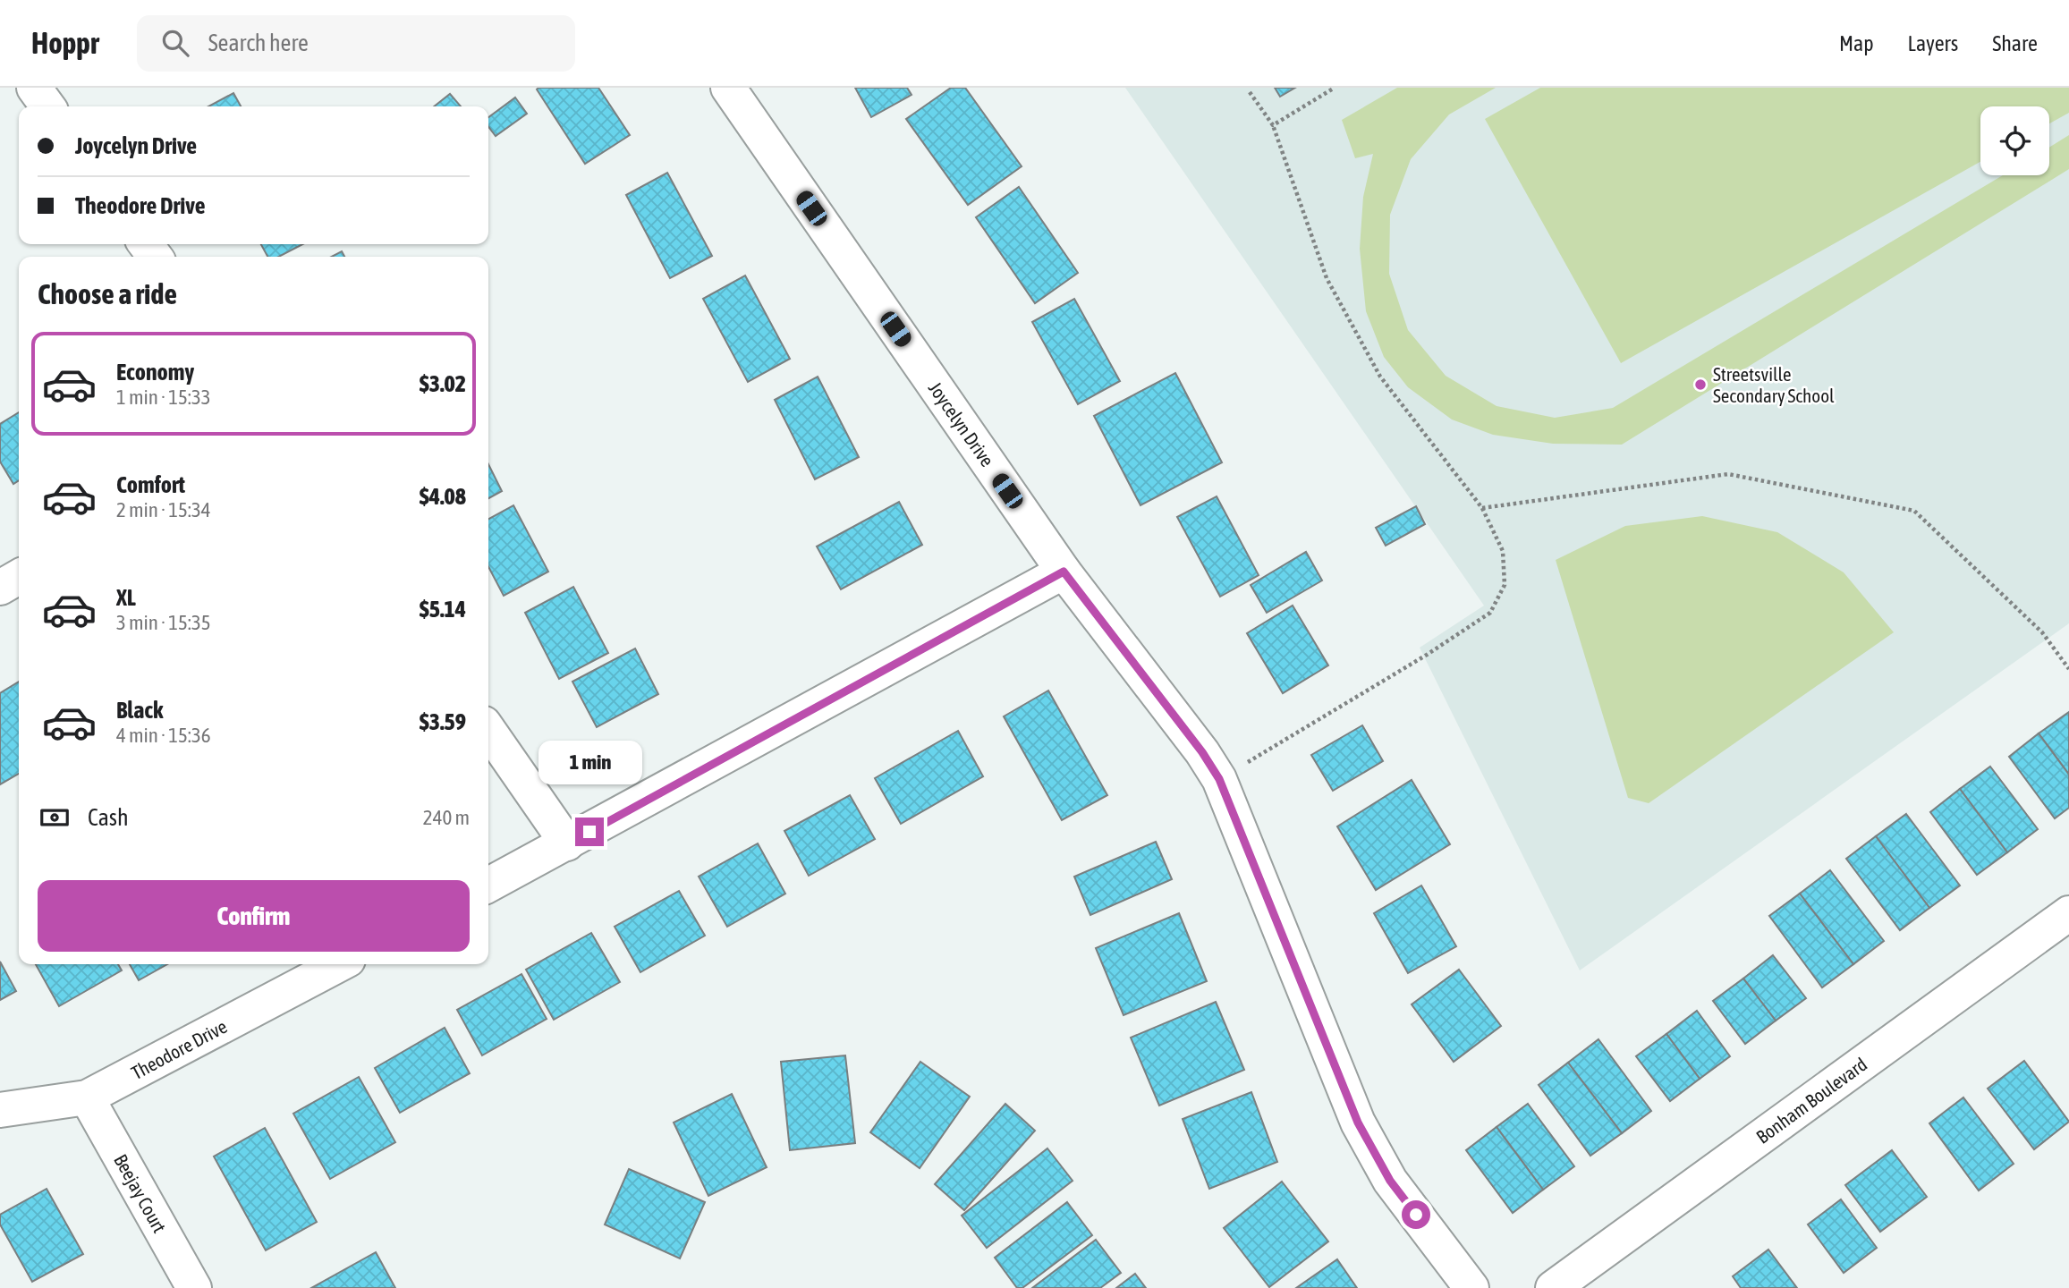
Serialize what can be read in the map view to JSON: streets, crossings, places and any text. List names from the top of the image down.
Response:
{
  "streets": {
    "street": [
      "Joycelyn Drive",
      "Theodore Drive",
      "Bonham Boulevard",
      "Beejay Court"
    ]
  },
  "crossings": [
    ["Theodore Drive", "Beejay Court"]
  ],
  "places": ["Streetsville Secondary School"],
  "page": {
    "header": "Hoppr",
    "search": "Search here",
    "nav": ["Map", "Layers", "Share"],
    "banner": ["Joycelyn Drive", "Theodore Drive"],
    "heading": "Choose a ride",
    "list": [
      {
        "name": "Economy",
        "note": "1 min · 15:33",
        "value": "$3.02"
      },
      {
        "name": "Comfort",
        "note": "2 min · 15:34",
        "value": "$4.08"
      },
      {
        "name": "XL",
        "note": "3 min · 15:35",
        "value": "$5.14"
      },
      {
        "name": "Black",
        "note": "4 min · 15:36",
        "value": "$3.59"
      }
    ],
    "bubble": "1 min",
    "pay": ["Cash", "240 m"],
    "buttons": "Confirm"
  }
}
